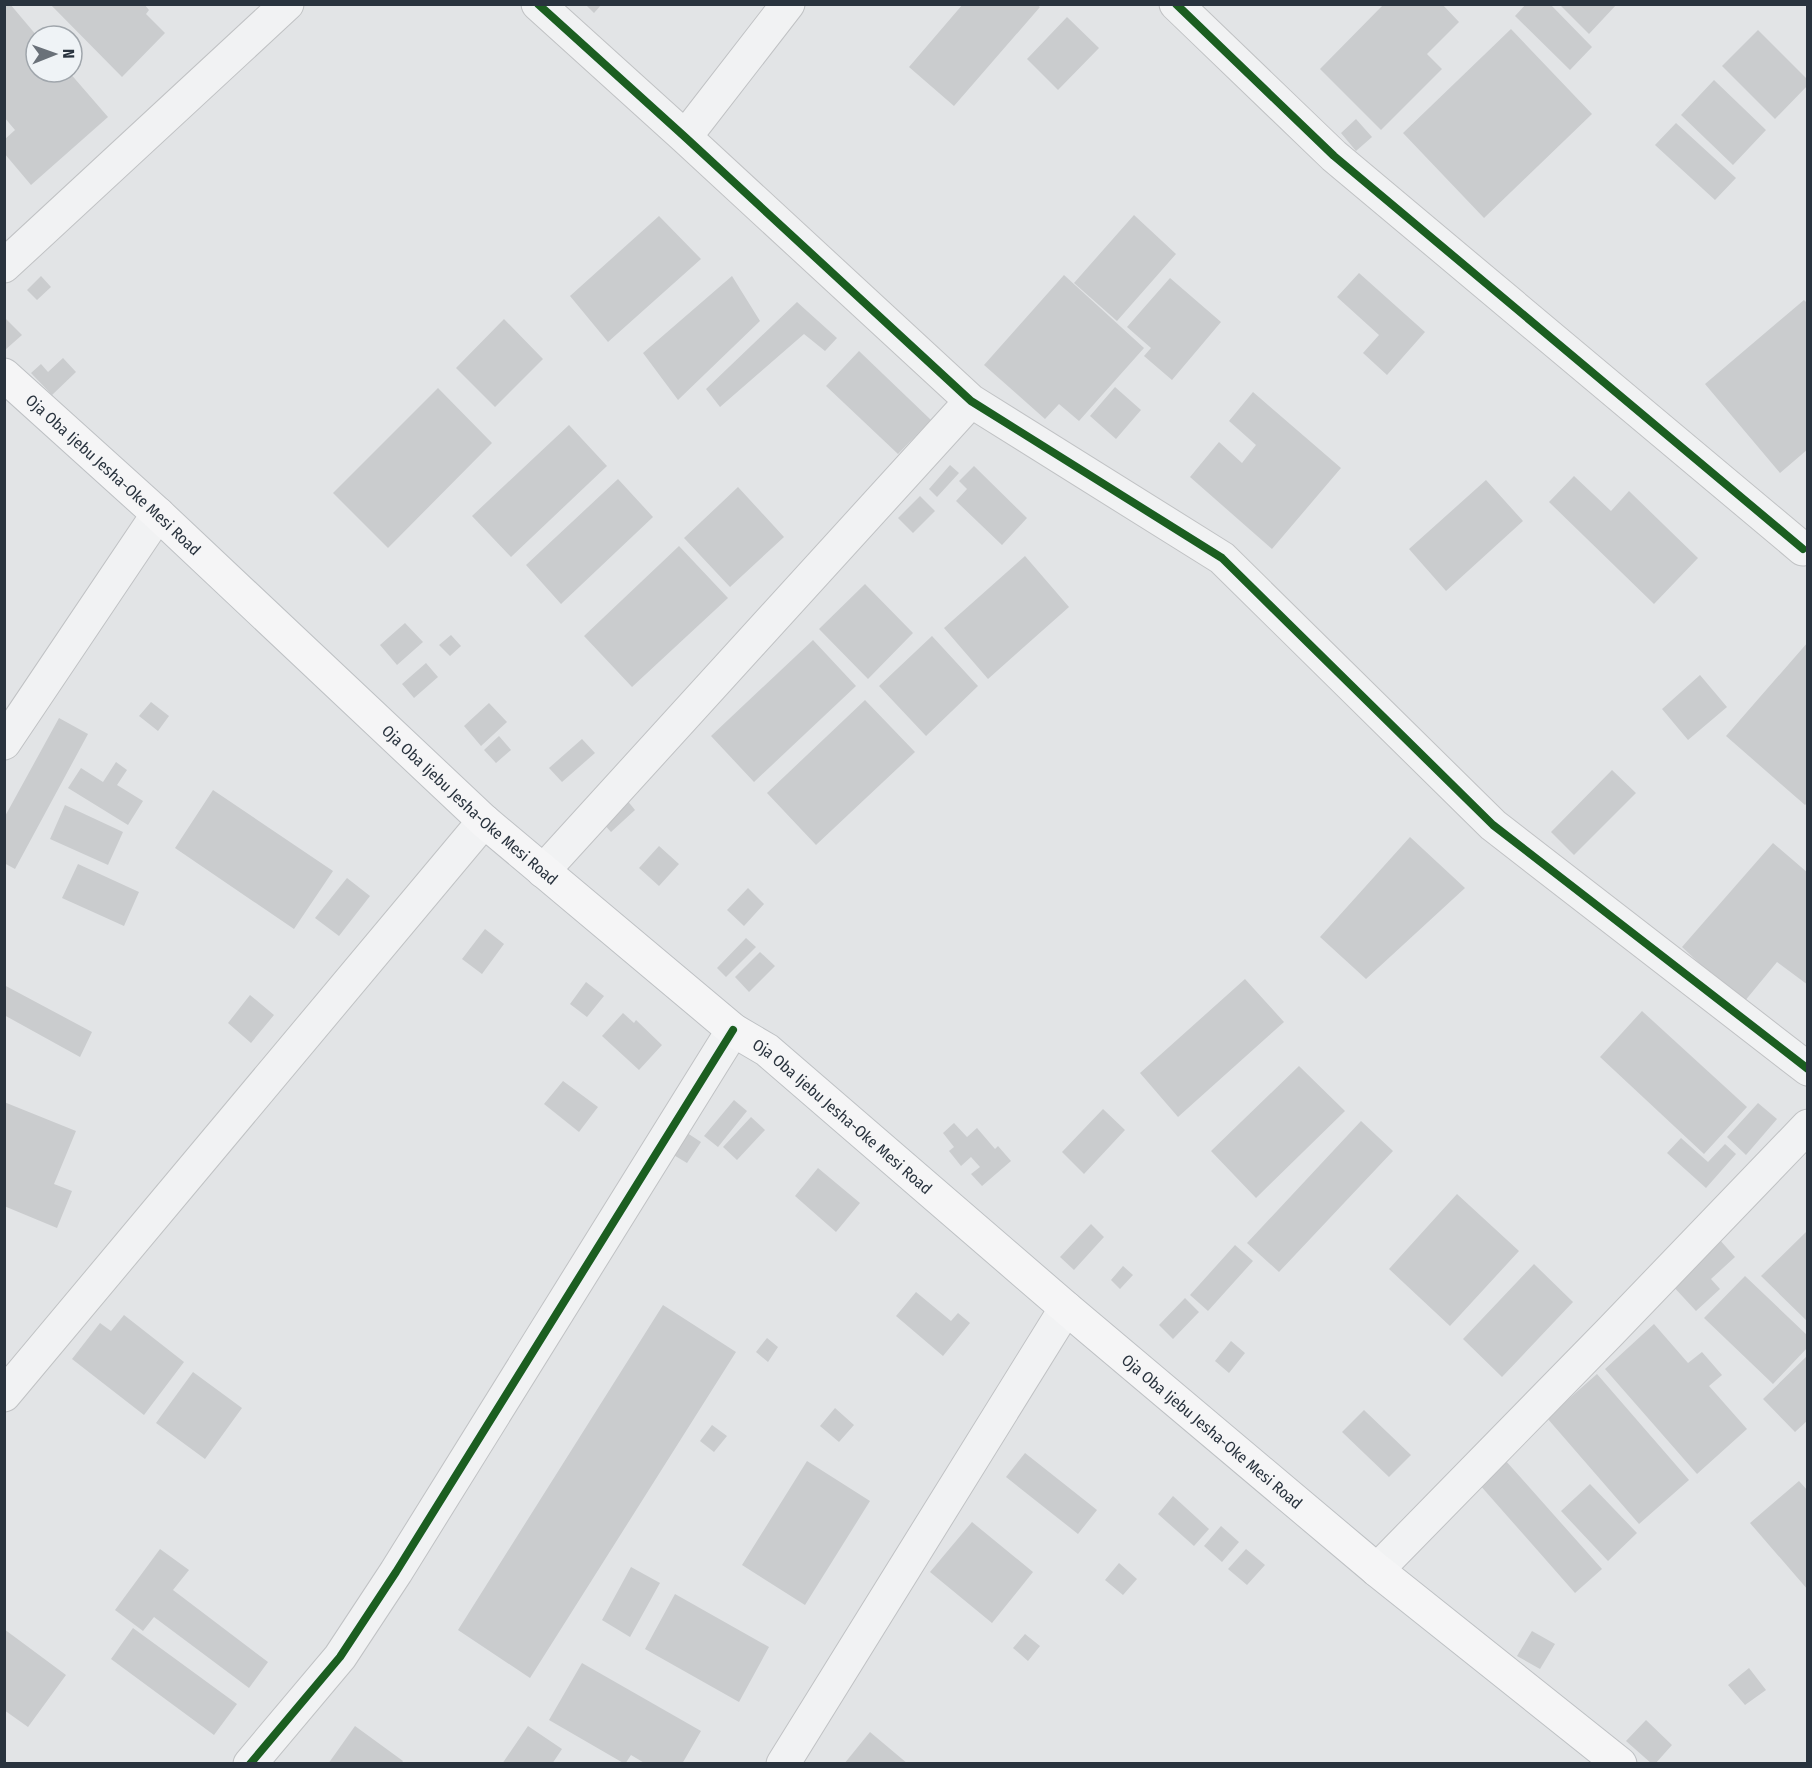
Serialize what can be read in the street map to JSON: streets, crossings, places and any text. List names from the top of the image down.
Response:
{
  "streets": {
    "main road": ["Oja Oba Ijebu Jesha-Oke Mesi Road"]
  },
  "north": "right"
}
